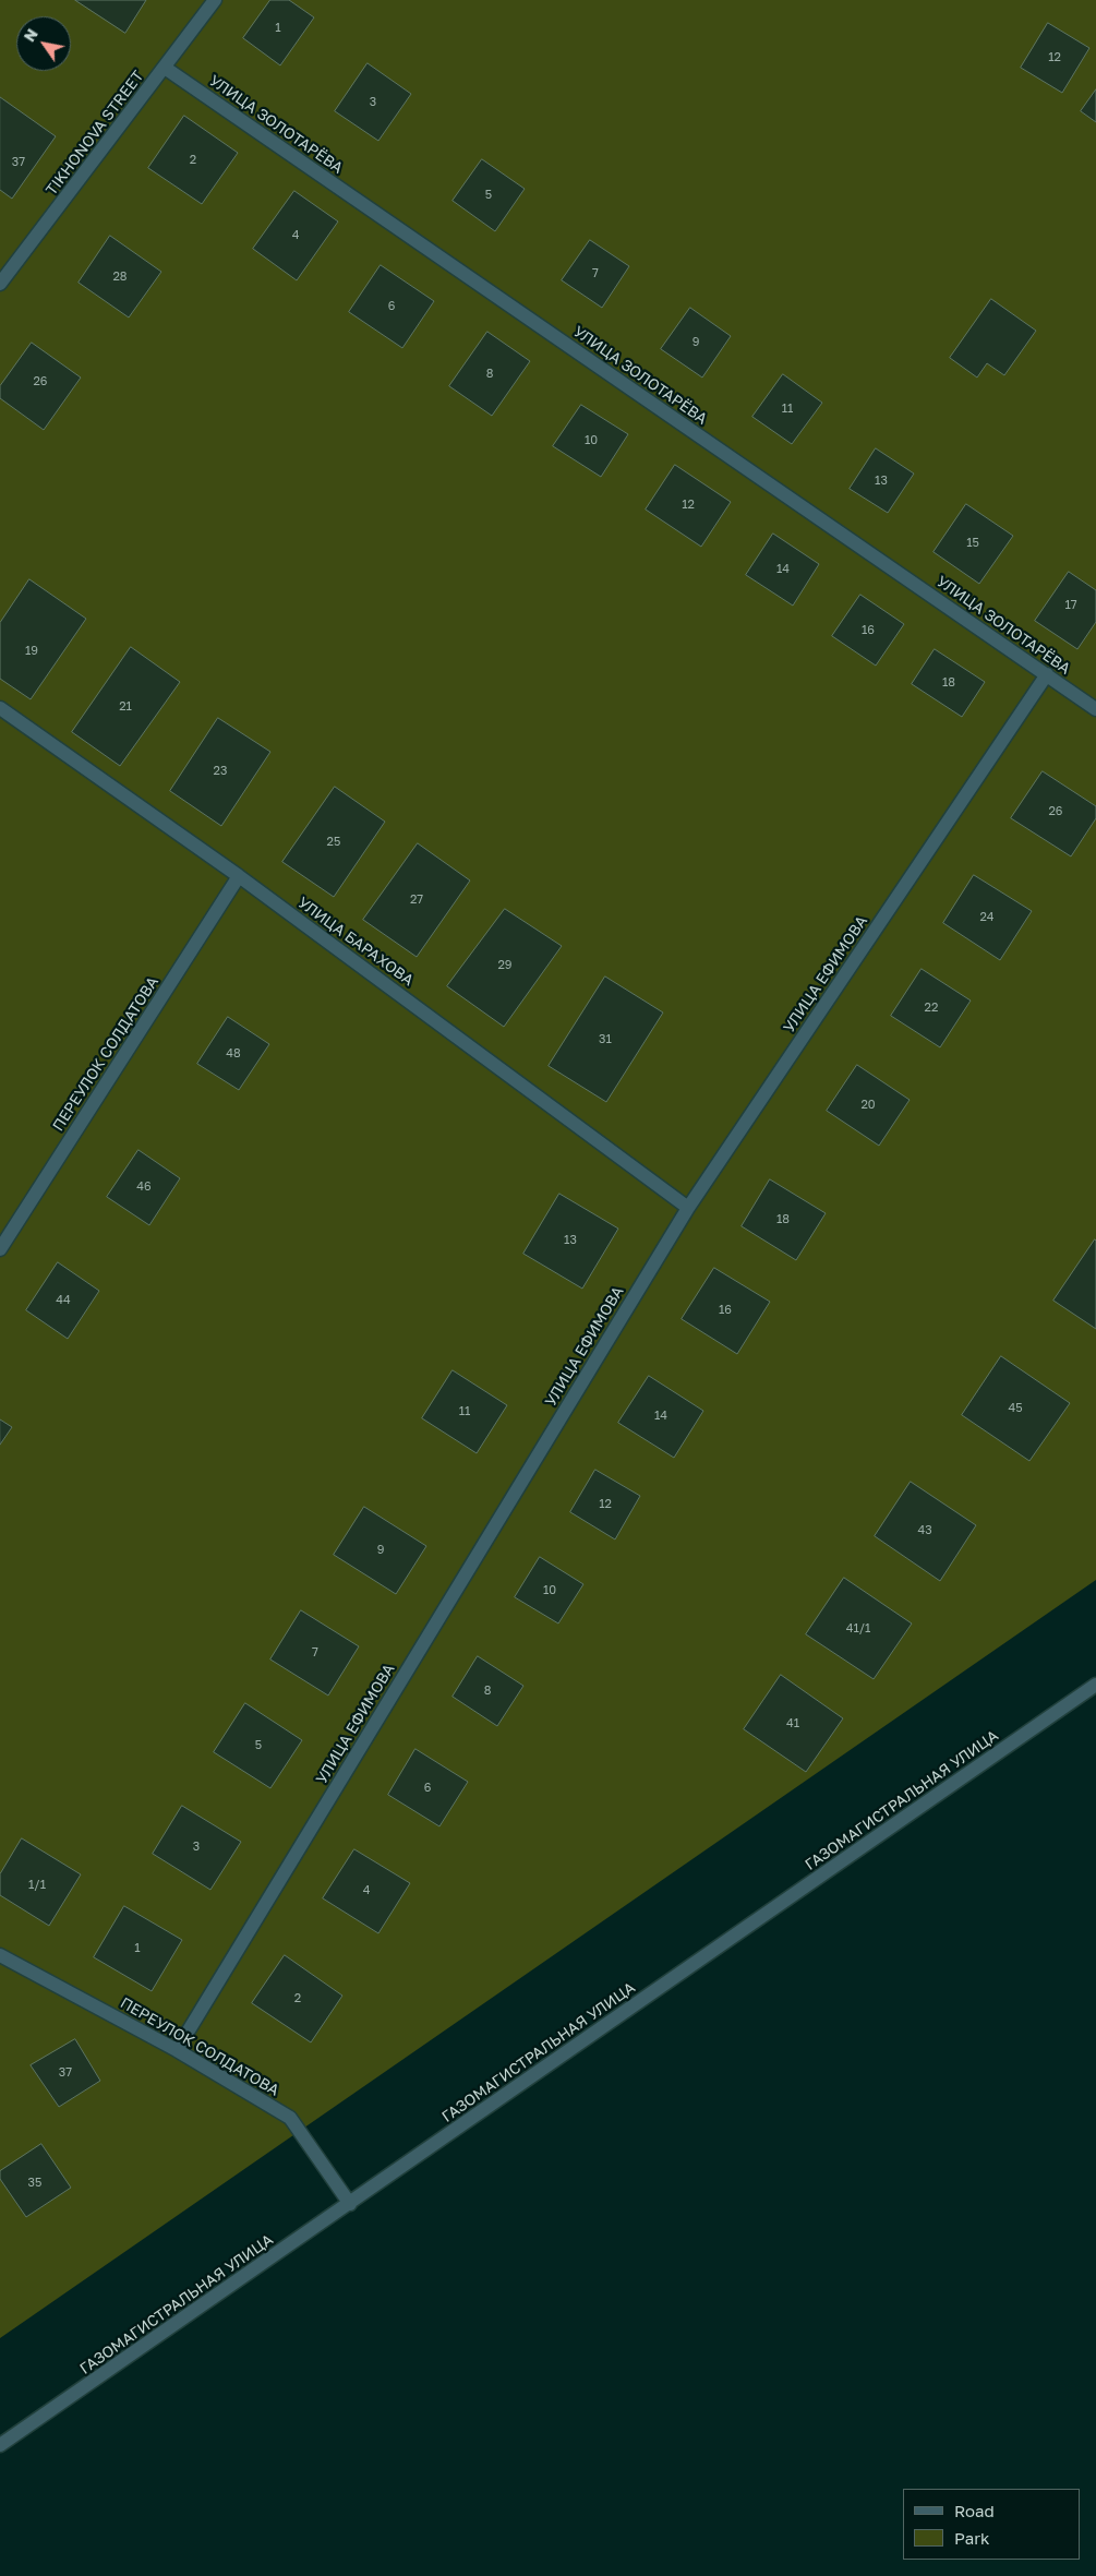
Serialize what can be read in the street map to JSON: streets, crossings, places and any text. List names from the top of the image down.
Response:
{
  "streets": {
    "street": [
      "УЛИЦА ЗОЛОТАРЁВА",
      "TIKHONOVA STREET",
      "УЛИЦА БАРАХОВА",
      "УЛИЦА ЕФИМОВА",
      "ПЕРЕУЛОК СОЛДАТОВА",
      "ГАЗОМАГИСТРАЛЬНАЯ УЛИЦА"
    ]
  },
  "crossings": [
    ["УЛИЦА ЗОЛОТАРЁВА", "TIKHONOVA STREET"],
    ["УЛИЦА ЗОЛОТАРЁВА", "УЛИЦА ЕФИМОВА"],
    ["УЛИЦА БАРАХОВА", "УЛИЦА ЕФИМОВА"],
    ["УЛИЦА БАРАХОВА", "ПЕРЕУЛОК СОЛДАТОВА"],
    ["УЛИЦА ЕФИМОВА", "ПЕРЕУЛОК СОЛДАТОВА"],
    ["ПЕРЕУЛОК СОЛДАТОВА", "ГАЗОМАГИСТРАЛЬНАЯ УЛИЦА"]
  ],
  "house_numbers": [
    "1",
    "12",
    "3",
    "2",
    "37",
    "5",
    "4",
    "7",
    "28",
    "6",
    "9",
    "8",
    "26",
    "11",
    "10",
    "13",
    "12",
    "15",
    "14",
    "17",
    "16",
    "19",
    "18",
    "21",
    "23",
    "26",
    "25",
    "27",
    "24",
    "29",
    "22",
    "31",
    "48",
    "20",
    "46",
    "18",
    "13",
    "44",
    "16",
    "45",
    "11",
    "14",
    "12",
    "43",
    "9",
    "10",
    "41/1",
    "7",
    "8",
    "41",
    "5",
    "6",
    "3",
    "1/1",
    "4",
    "1",
    "2",
    "37",
    "35"
  ],
  "legend": ["Road", "Park"],
  "north": "top left"
}
